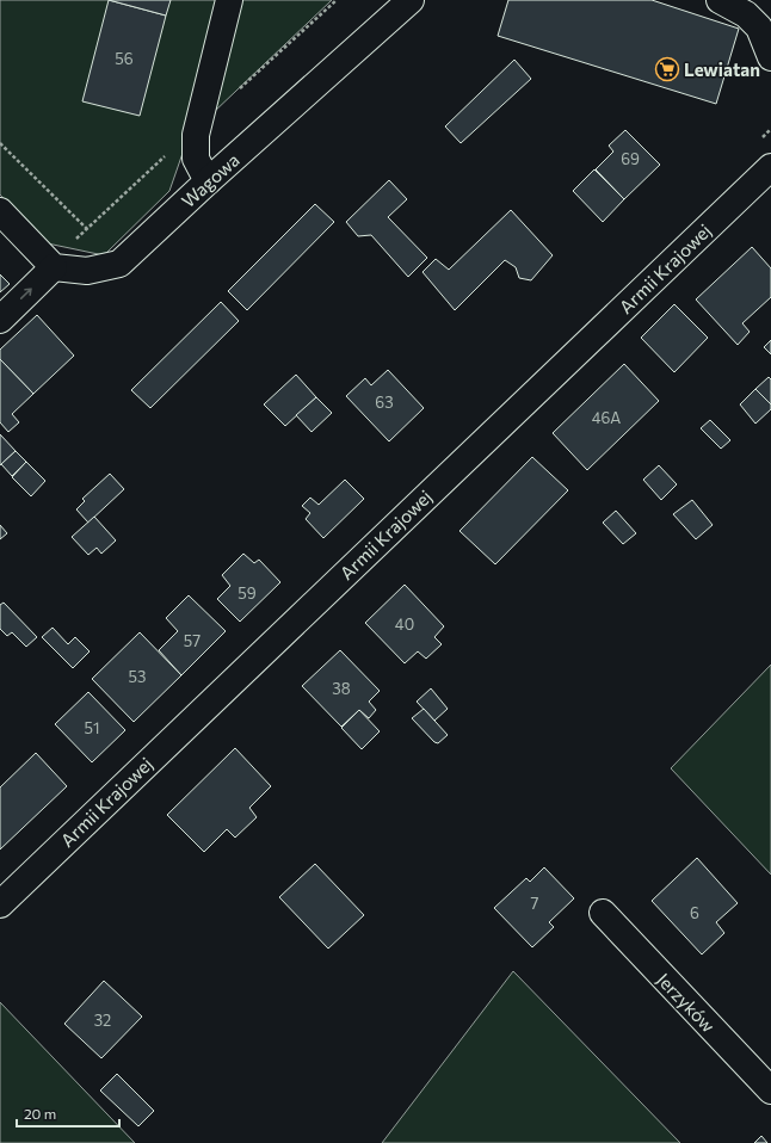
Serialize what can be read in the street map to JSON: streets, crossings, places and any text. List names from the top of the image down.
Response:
{
  "streets": {
    "street": ["Wagowa", "Armii Krajowej", "Jerzyków"]
  },
  "places": {
    "supermarket": ["Lewiatan"]
  },
  "house_numbers": [
    "56",
    "69",
    "63",
    "46A",
    "59",
    "40",
    "57",
    "53",
    "38",
    "51",
    "7",
    "6",
    "32"
  ],
  "scale_bar": "20 m"
}
